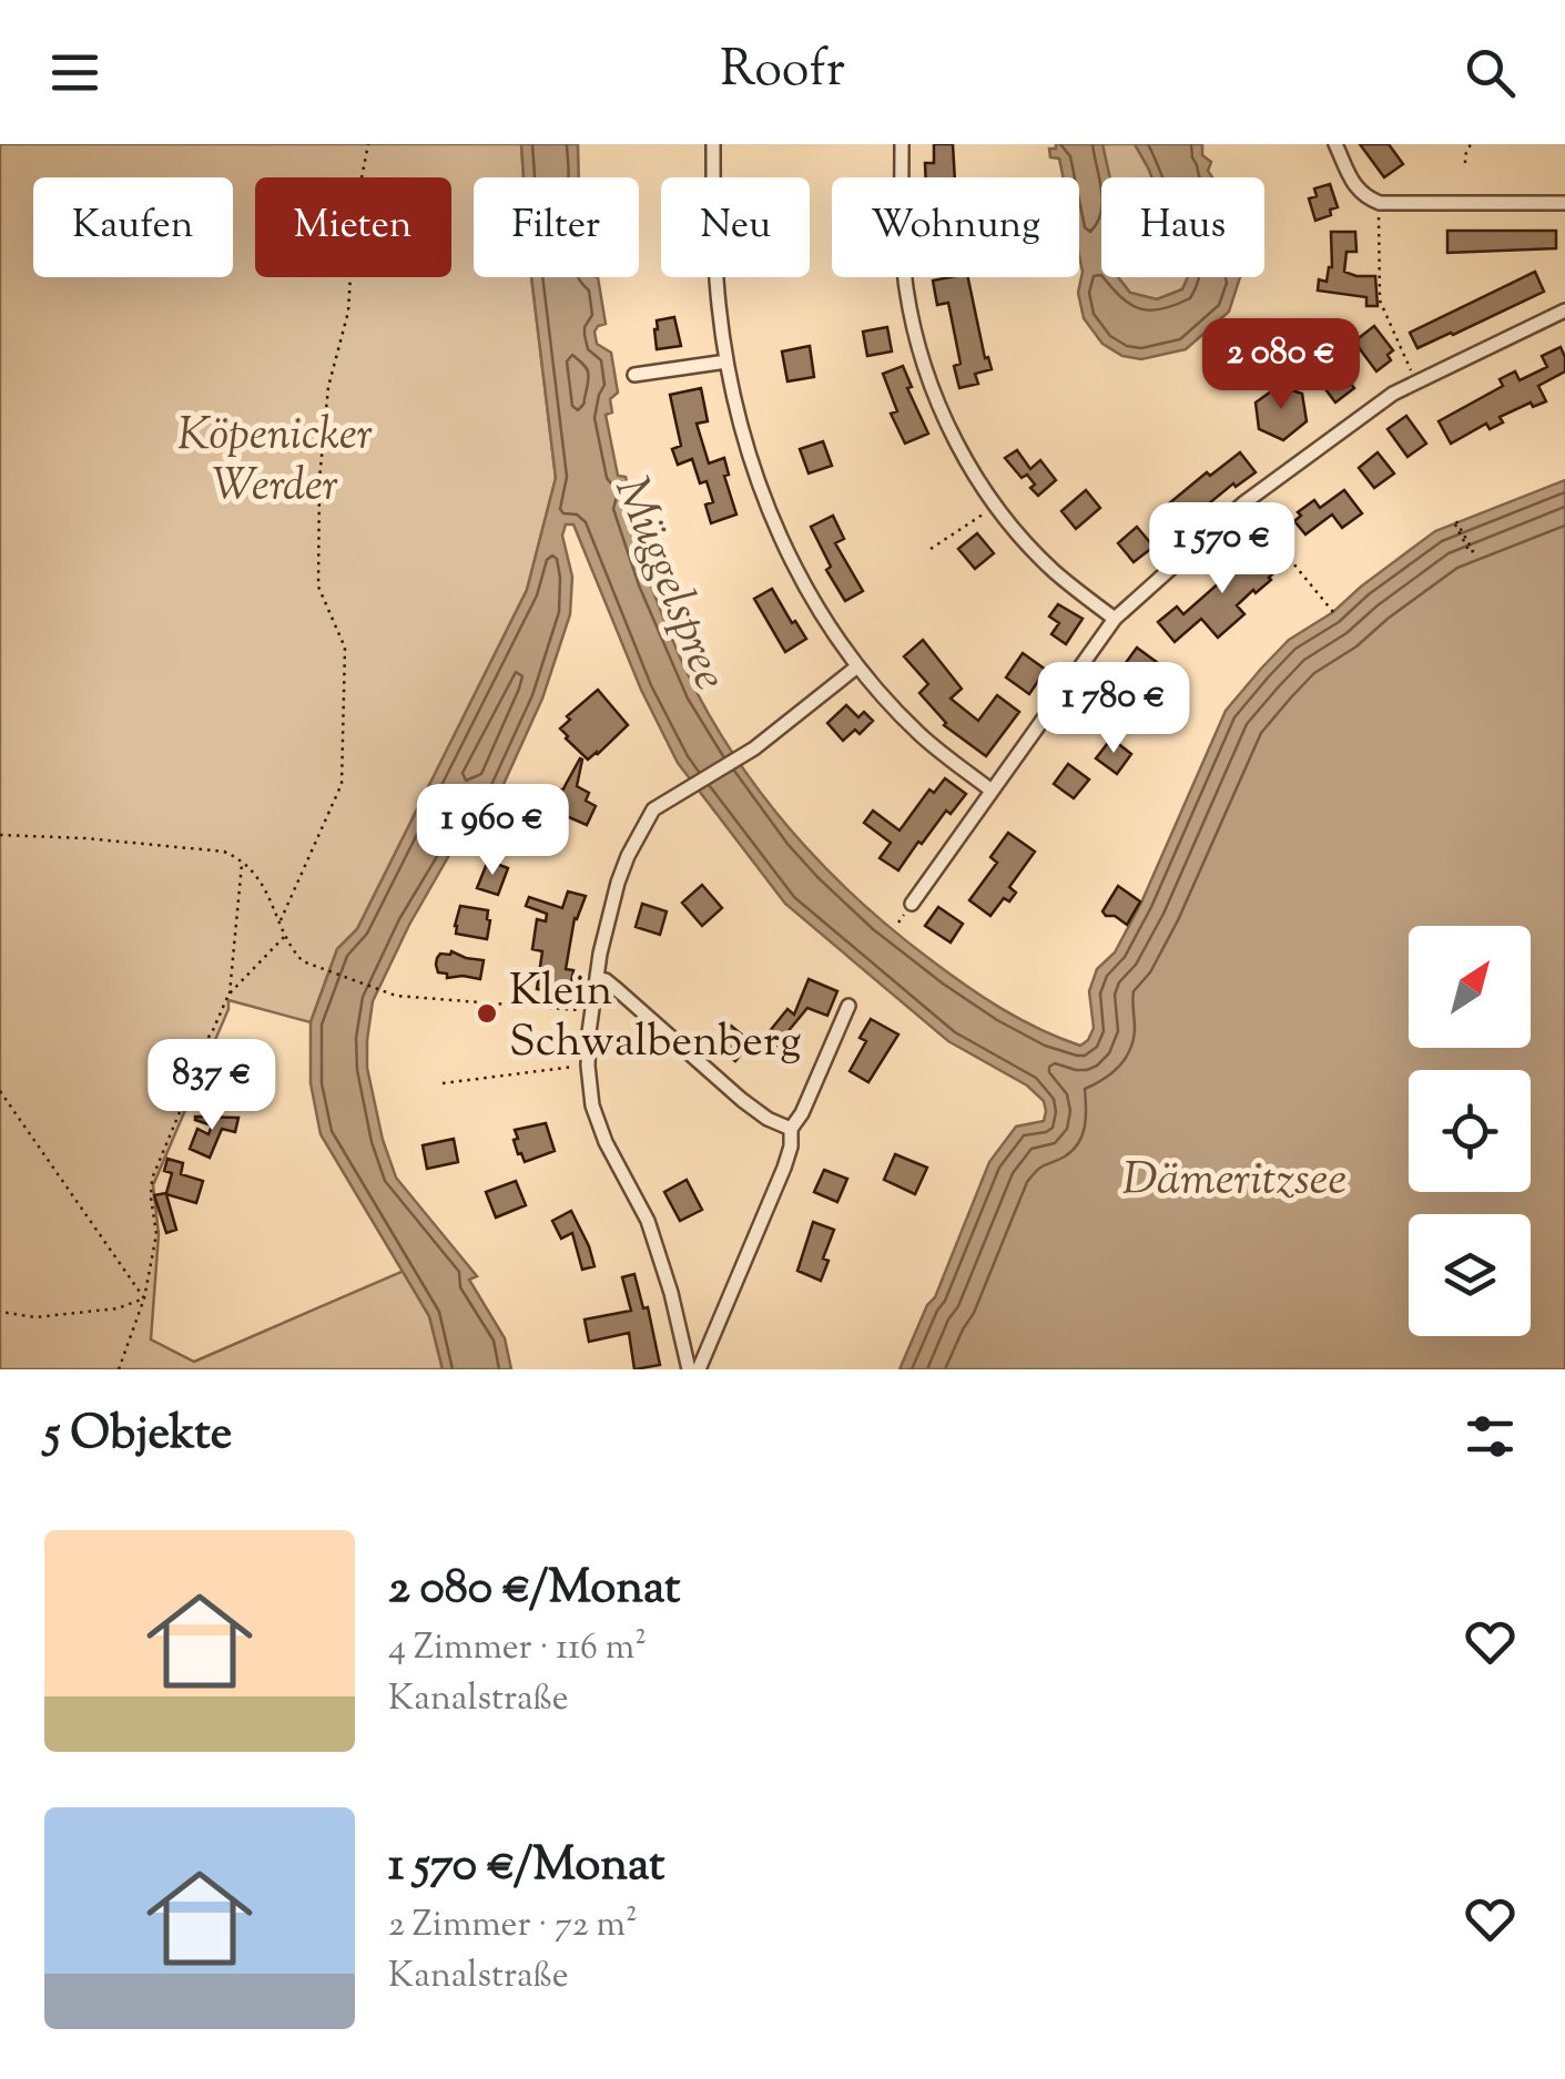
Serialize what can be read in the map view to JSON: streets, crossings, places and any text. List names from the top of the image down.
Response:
{
  "water": ["Müggelspree", "Dämeritzsee"],
  "parks": ["Köpenicker Werder"],
  "places": ["Klein Schwalbenberg"],
  "north": "top right",
  "page": {
    "header": "Roofr",
    "chip": [
      "Kaufen",
      "Mieten",
      "Filter",
      "Neu",
      "Wohnung",
      "Haus"
    ],
    "price": [
      "2 080 €",
      "1 570 €",
      "1 780 €",
      "1 960 €",
      "837 €"
    ],
    "heading": "5 Objekte",
    "list": [
      {
        "name": "2 080 €/Monat",
        "note": "4 Zimmer · 116 m² · Kanalstraße"
      },
      {
        "name": "1 570 €/Monat",
        "note": "2 Zimmer · 72 m² · Kanalstraße"
      }
    ]
  }
}
